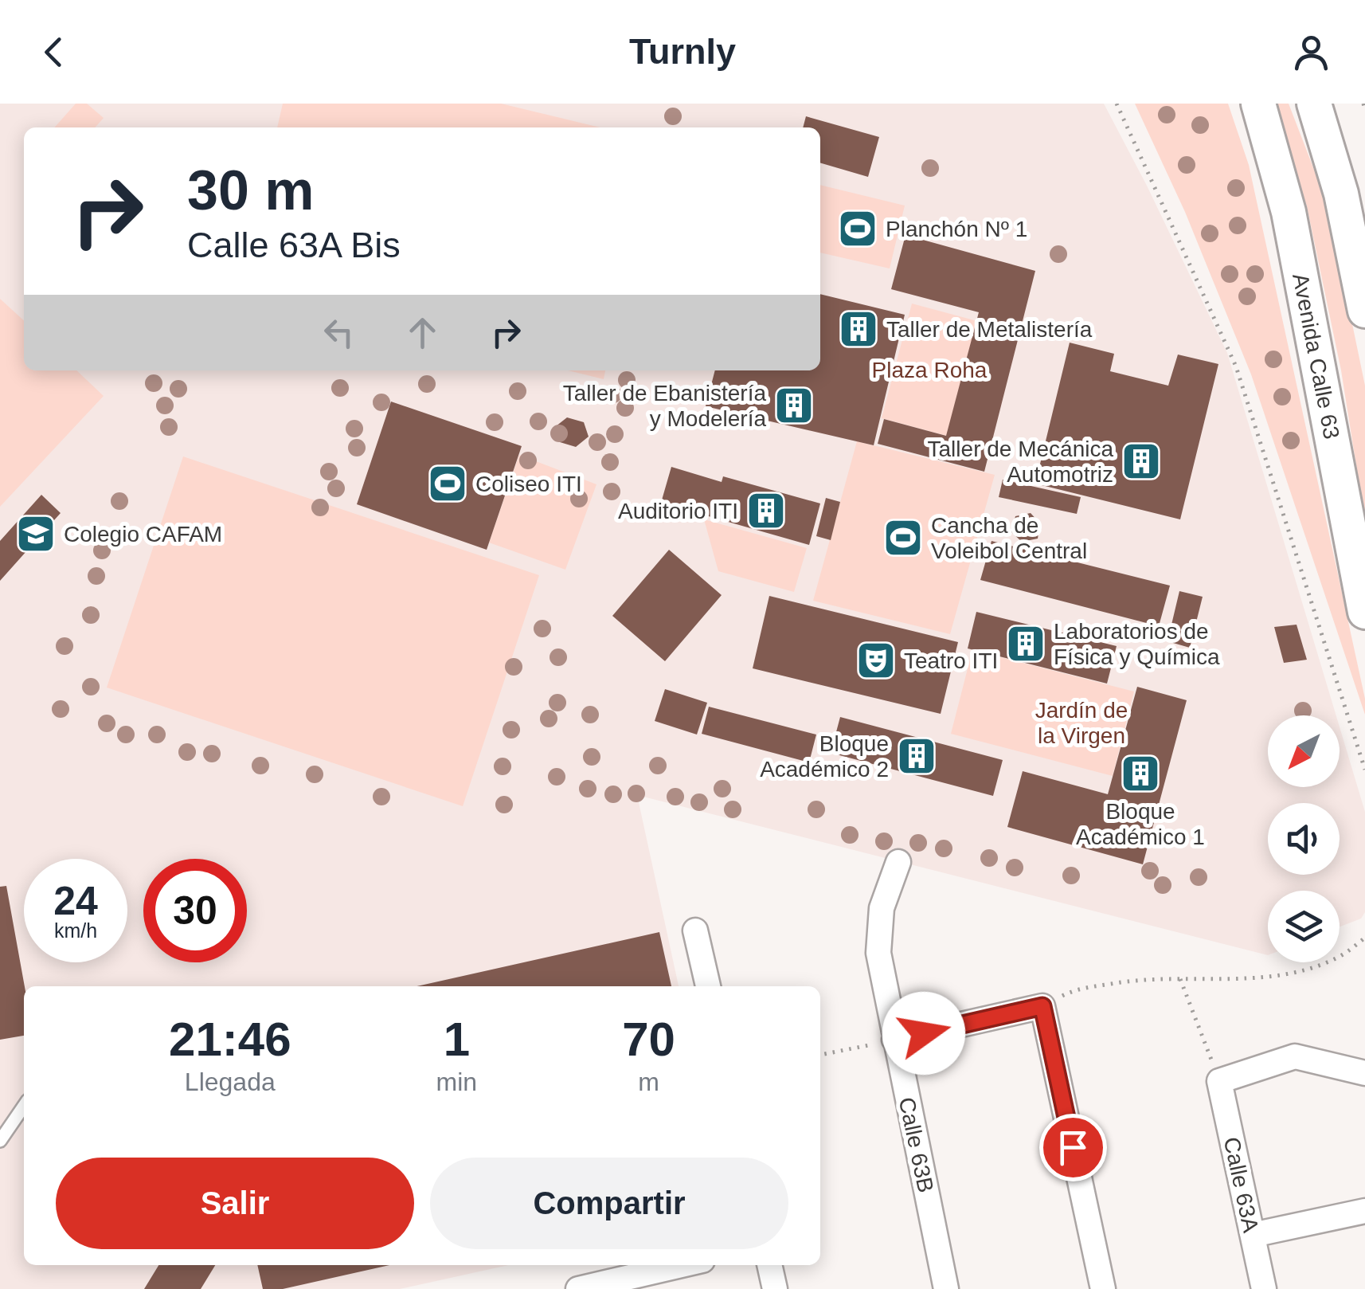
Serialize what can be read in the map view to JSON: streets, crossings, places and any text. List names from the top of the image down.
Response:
{
  "streets": {
    "main road": ["Avenida Calle 63"],
    "street": ["Calle 63B", "Calle 63A"]
  },
  "parks": ["Plaza Roha", "Jardín de la Virgen"],
  "places": {
    "sports": ["Planchón Nº 1", "Coliseo ITI", "Cancha de Voleibol Central"],
    "building": [
      "Taller de Metalistería",
      "Taller de Ebanistería y Modelería",
      "Taller de Mecánica Automotriz",
      "Auditorio ITI",
      "Laboratorios de Física y Química",
      "Bloque Académico 2",
      "Bloque Académico 1"
    ],
    "school or university": ["Colegio CAFAM"],
    "theatre": ["Teatro ITI"]
  },
  "north": "bottom left",
  "page": {
    "header": "Turnly",
    "turn": ["30 m", "Calle 63A Bis"],
    "speed": "24 km/h",
    "limit": "30",
    "eta": [
      "21:46",
      "Llegada",
      "1",
      "min",
      "70",
      "m"
    ],
    "buttons": ["Salir", "Compartir"]
  }
}
